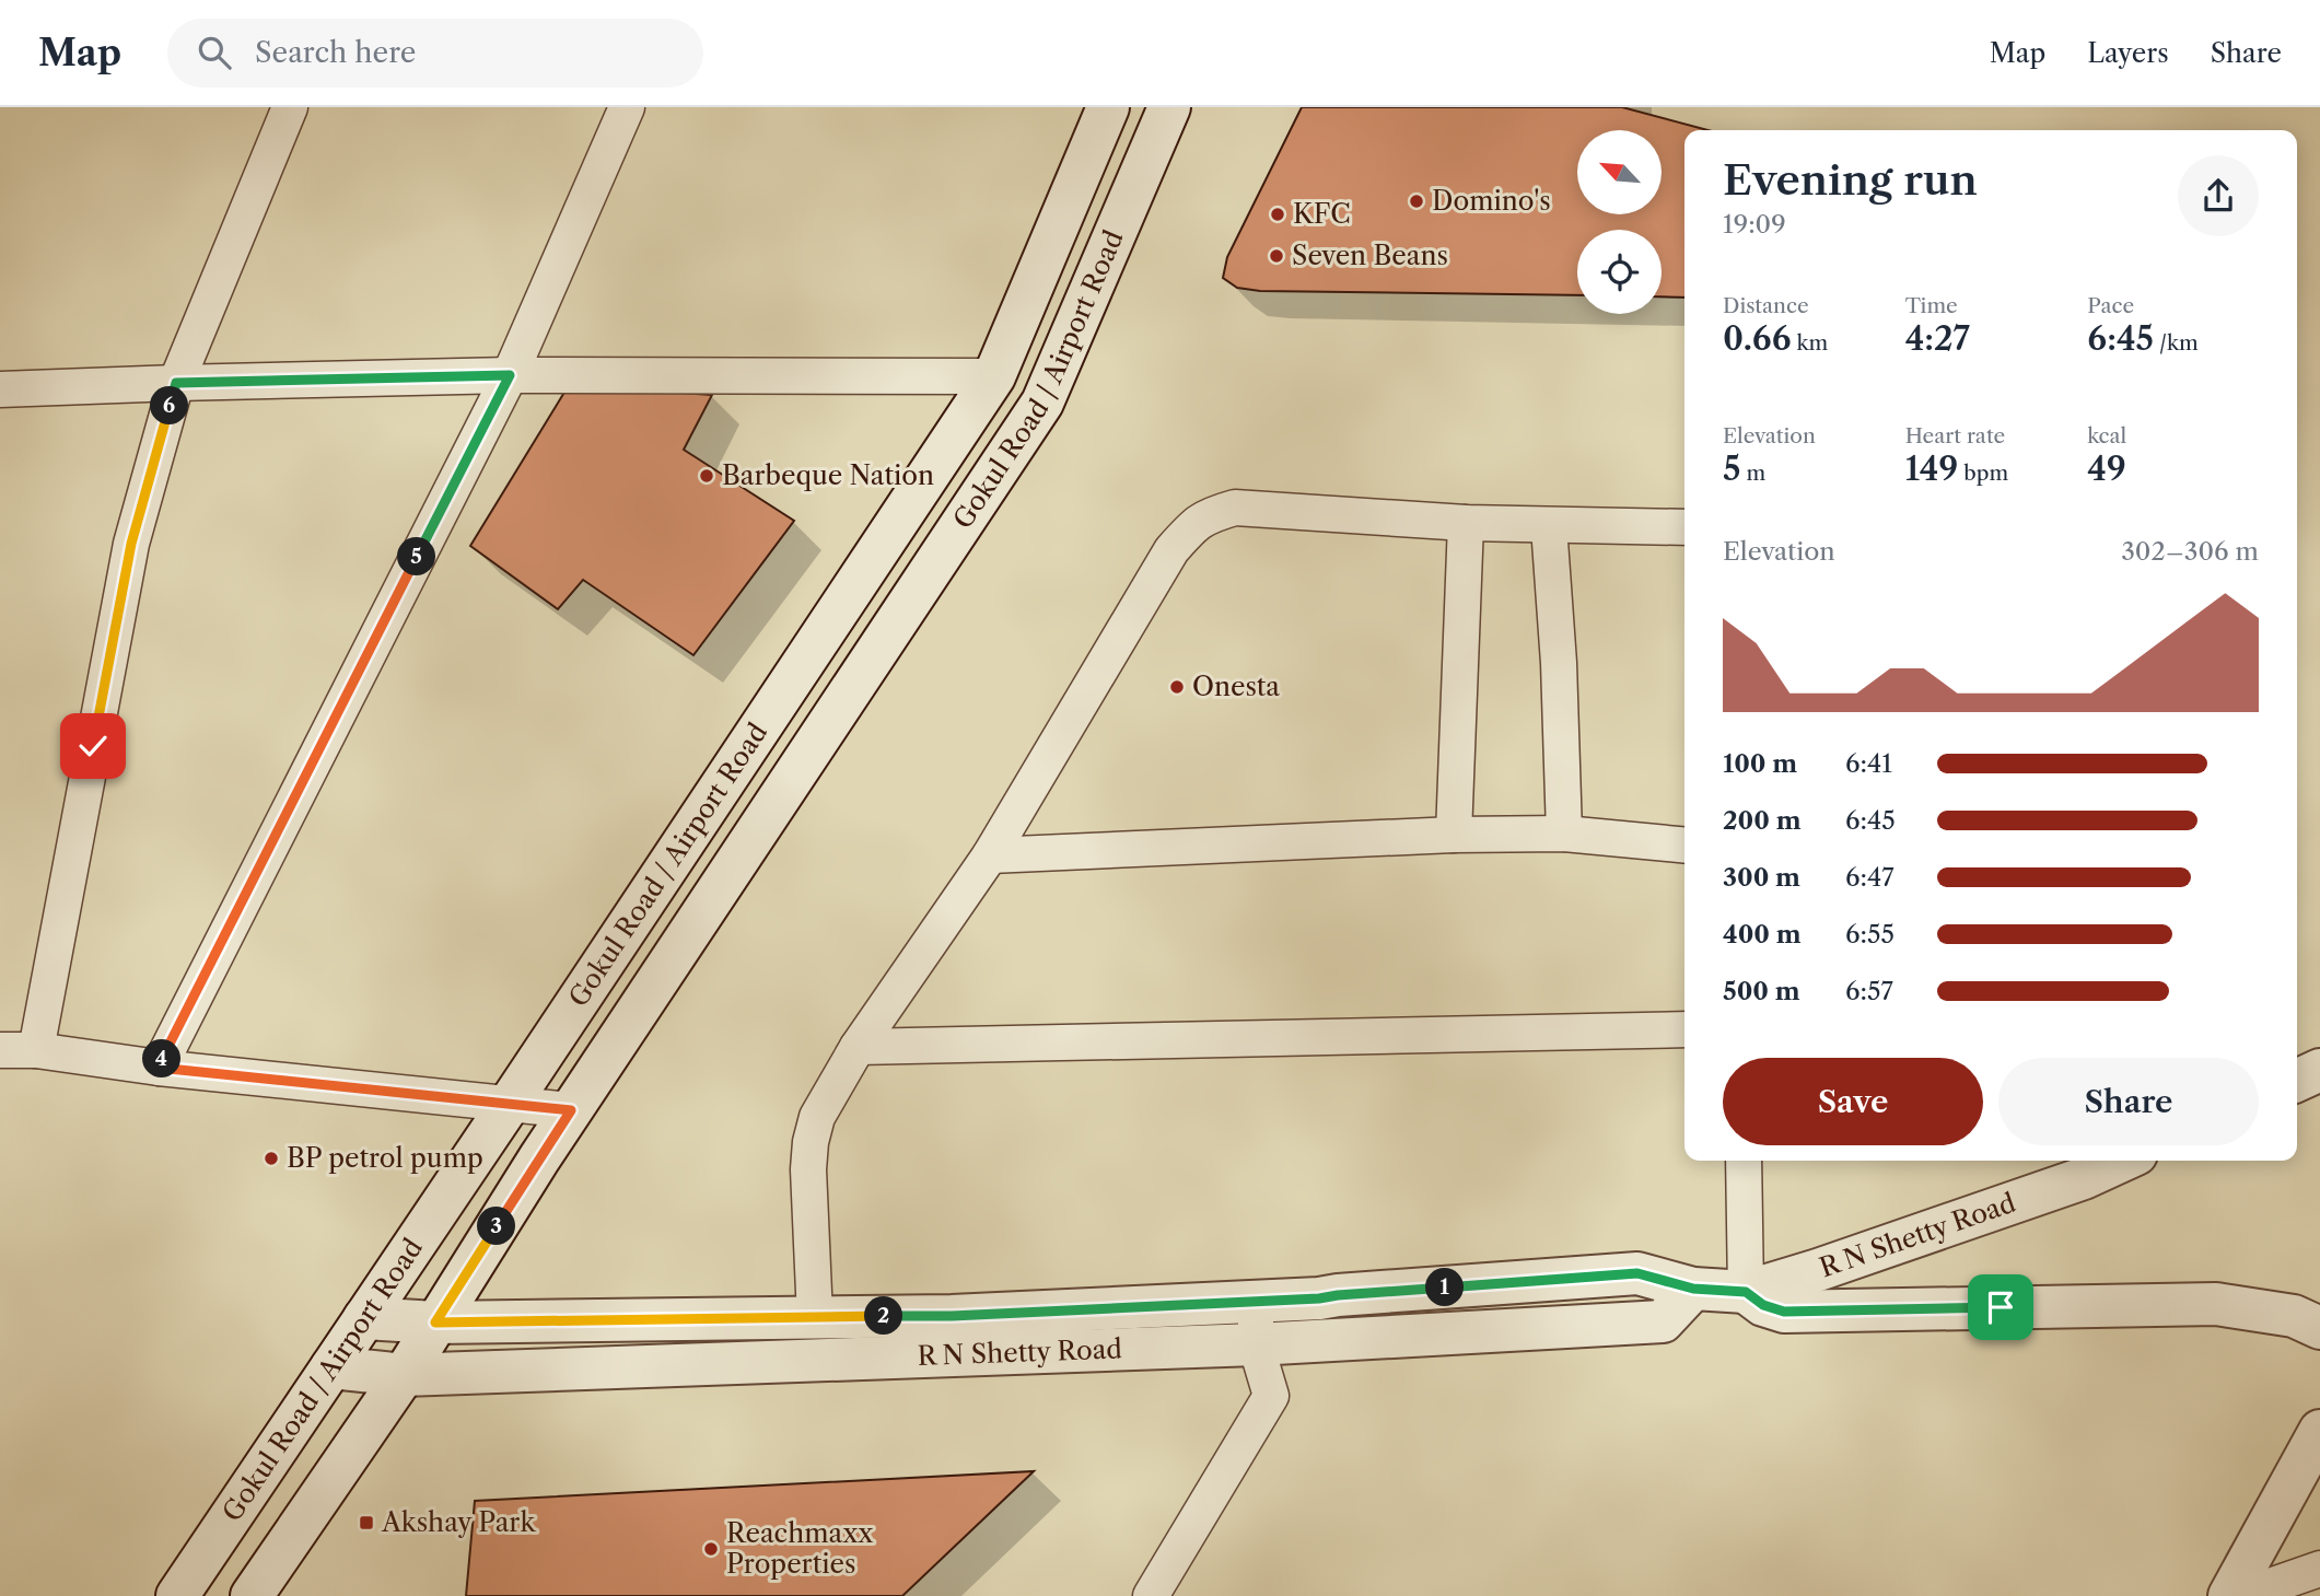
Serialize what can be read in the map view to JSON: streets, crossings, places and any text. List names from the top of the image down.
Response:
{
  "streets": {
    "street": ["Gokul Road / Airport Road", "R N Shetty Road"]
  },
  "crossings": [
    ["Gokul Road / Airport Road", "R N Shetty Road"]
  ],
  "places": {
    "other": [
      "Domino's",
      "KFC",
      "Seven Beans",
      "Barbeque Nation",
      "Onesta",
      "BP petrol pump",
      "Reachmaxx Properties"
    ],
    "transit": ["Akshay Park"]
  },
  "north": "top left",
  "page": {
    "header": "Map",
    "search": "Search here",
    "nav": ["Map", "Layers", "Share"],
    "heading": ["Evening run", "19:09"],
    "stats": [
      ["Distance", "0.66 km"],
      ["Time", "4:27"],
      ["Pace", "6:45 /km"],
      ["Elevation", "5 m"],
      ["Heart rate", "149 bpm"],
      ["kcal", "49"]
    ],
    "pins": [
      "6",
      "5",
      "4",
      "3",
      "1",
      "2"
    ],
    "chart": ["Elevation", "302–306 m"],
    "list": [
      {
        "name": "100 m",
        "note": "6:41"
      },
      {
        "name": "200 m",
        "note": "6:45"
      },
      {
        "name": "300 m",
        "note": "6:47"
      },
      {
        "name": "400 m",
        "note": "6:55"
      },
      {
        "name": "500 m",
        "note": "6:57"
      }
    ],
    "buttons": ["Save", "Share"]
  }
}
